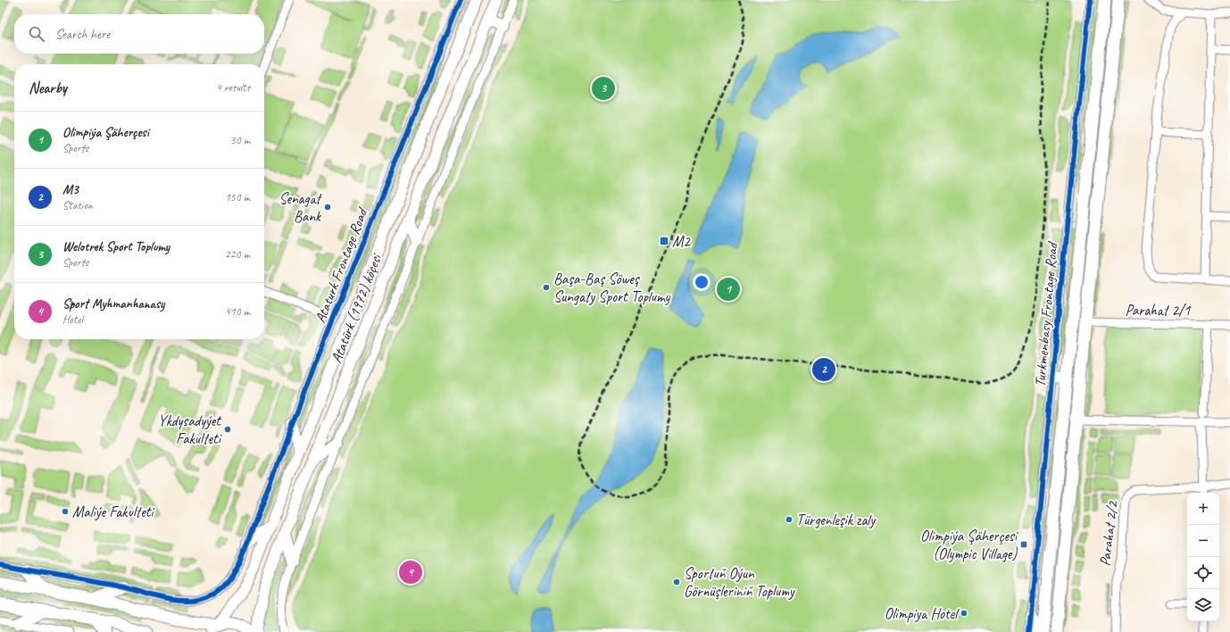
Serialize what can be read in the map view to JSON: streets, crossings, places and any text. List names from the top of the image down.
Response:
{
  "streets": {
    "main road": ["Atatürk (1972) köçesi"],
    "street": [
      "Ataturk Frontage Road",
      "Parahat 2/1",
      "Turkmenbasy Frontage Road",
      "Parahat 2/2"
    ]
  },
  "places": {
    "other": [
      "Senagat Bank",
      "Başa-Baş Söweş Sungaty Sport Toplumy",
      "Ykdysadyýet Fakulteti",
      "Maliýe Fakulteti",
      "Türgenleşik zaly",
      "Sportuň Oýun Görnüşleriniň Toplumy",
      "Olimpiya Hotel"
    ],
    "transit": ["M2", "Olimpiýa Şäherçesi (Olympic Village)"]
  },
  "page": {
    "search": "Search here",
    "heading": ["Nearby", "4 results"],
    "pins": [
      "3",
      "1",
      "2",
      "4"
    ],
    "list": [
      {
        "mark": "1",
        "name": "Olimpiýa Şäherçesi",
        "note": "Sports",
        "value": "30 m"
      },
      {
        "mark": "2",
        "name": "M3",
        "note": "Station",
        "value": "150 m"
      },
      {
        "mark": "3",
        "name": "Welotrek Sport Toplumy",
        "note": "Sports",
        "value": "220 m"
      },
      {
        "mark": "4",
        "name": "Sport Myhmanhanasy",
        "note": "Hotel",
        "value": "410 m"
      }
    ],
    "map_buttons": ["+", "−"]
  }
}
